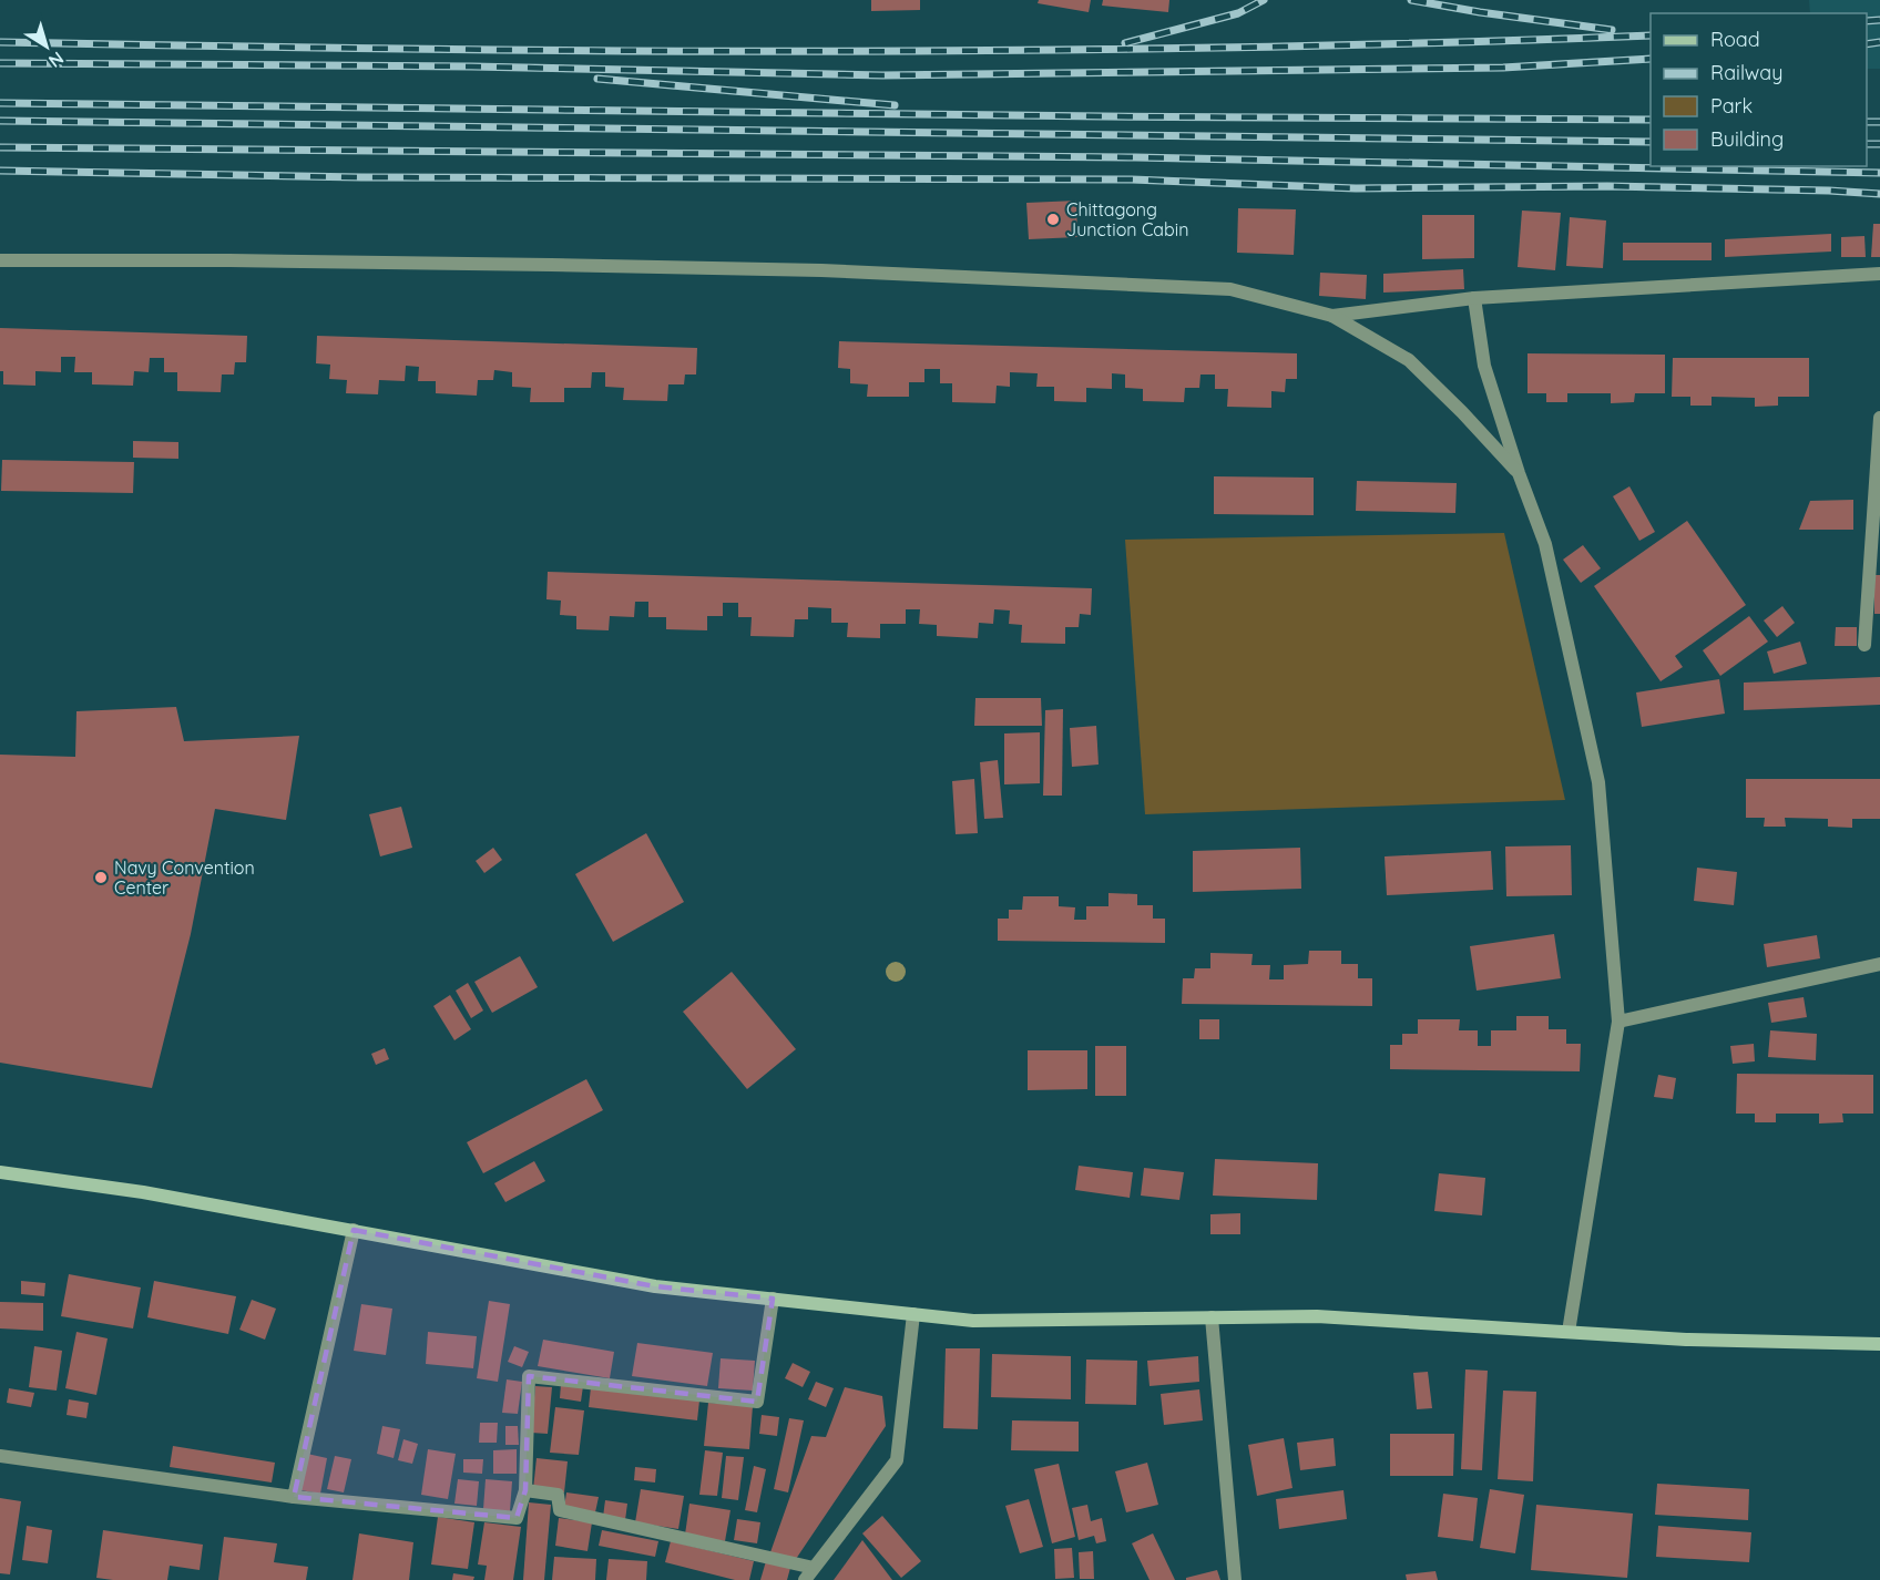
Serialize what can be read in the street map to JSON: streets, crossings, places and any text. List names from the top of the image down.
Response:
{
  "places": ["Chittagong Junction Cabin", "Navy Convention Center"],
  "legend": [
    "Road",
    "Railway",
    "Park",
    "Building"
  ],
  "north": "bottom right"
}
